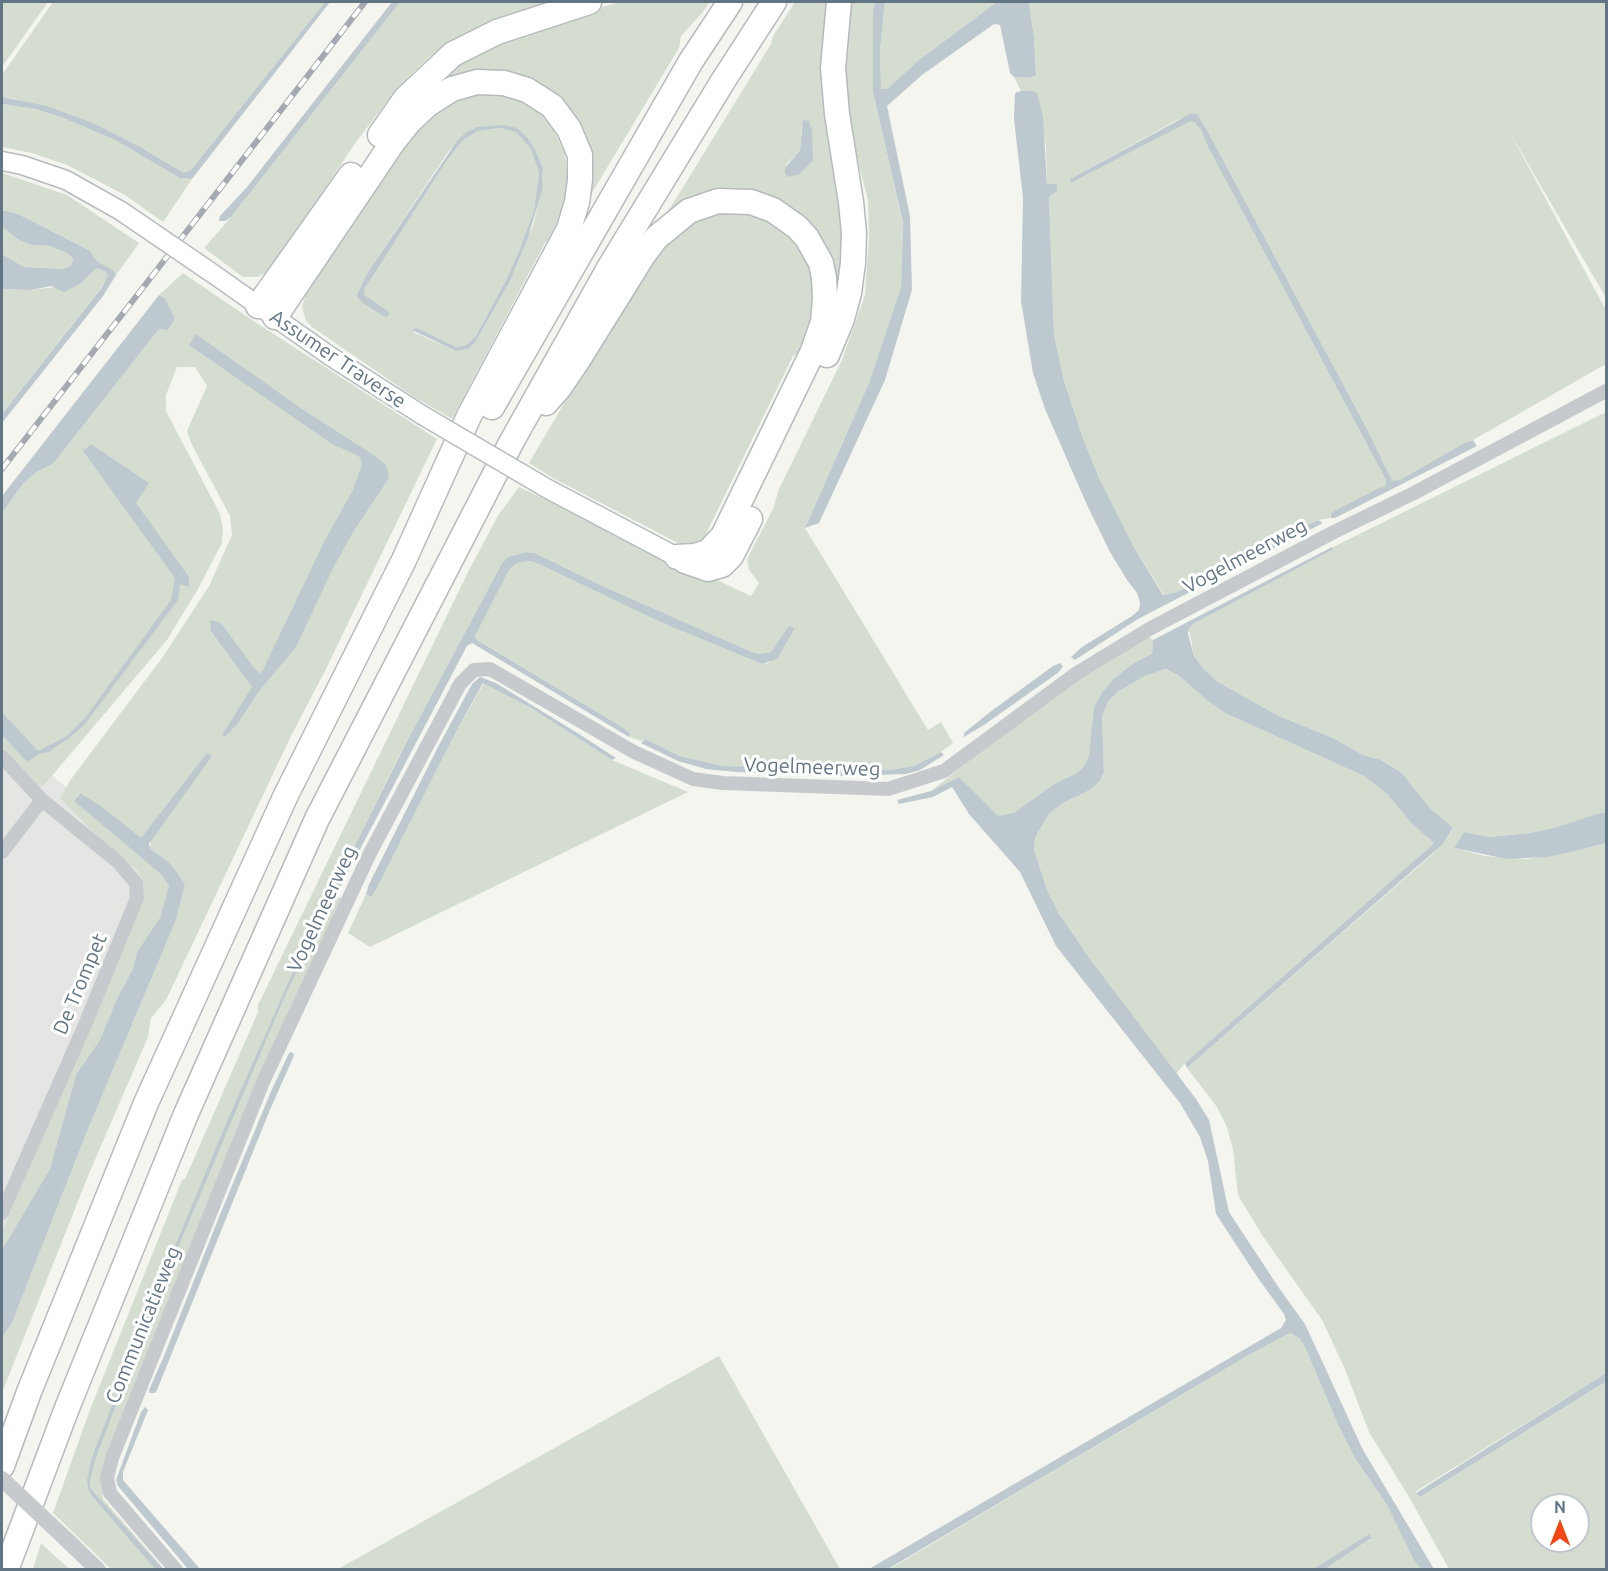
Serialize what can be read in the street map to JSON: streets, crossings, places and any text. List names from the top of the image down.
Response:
{
  "streets": {
    "main road": ["Assumer Traverse"],
    "street": ["Vogelmeerweg", "De Trompet", "Communicatieweg"]
  },
  "crossings": [
    ["Vogelmeerweg", "Communicatieweg"]
  ],
  "north": "top"
}
